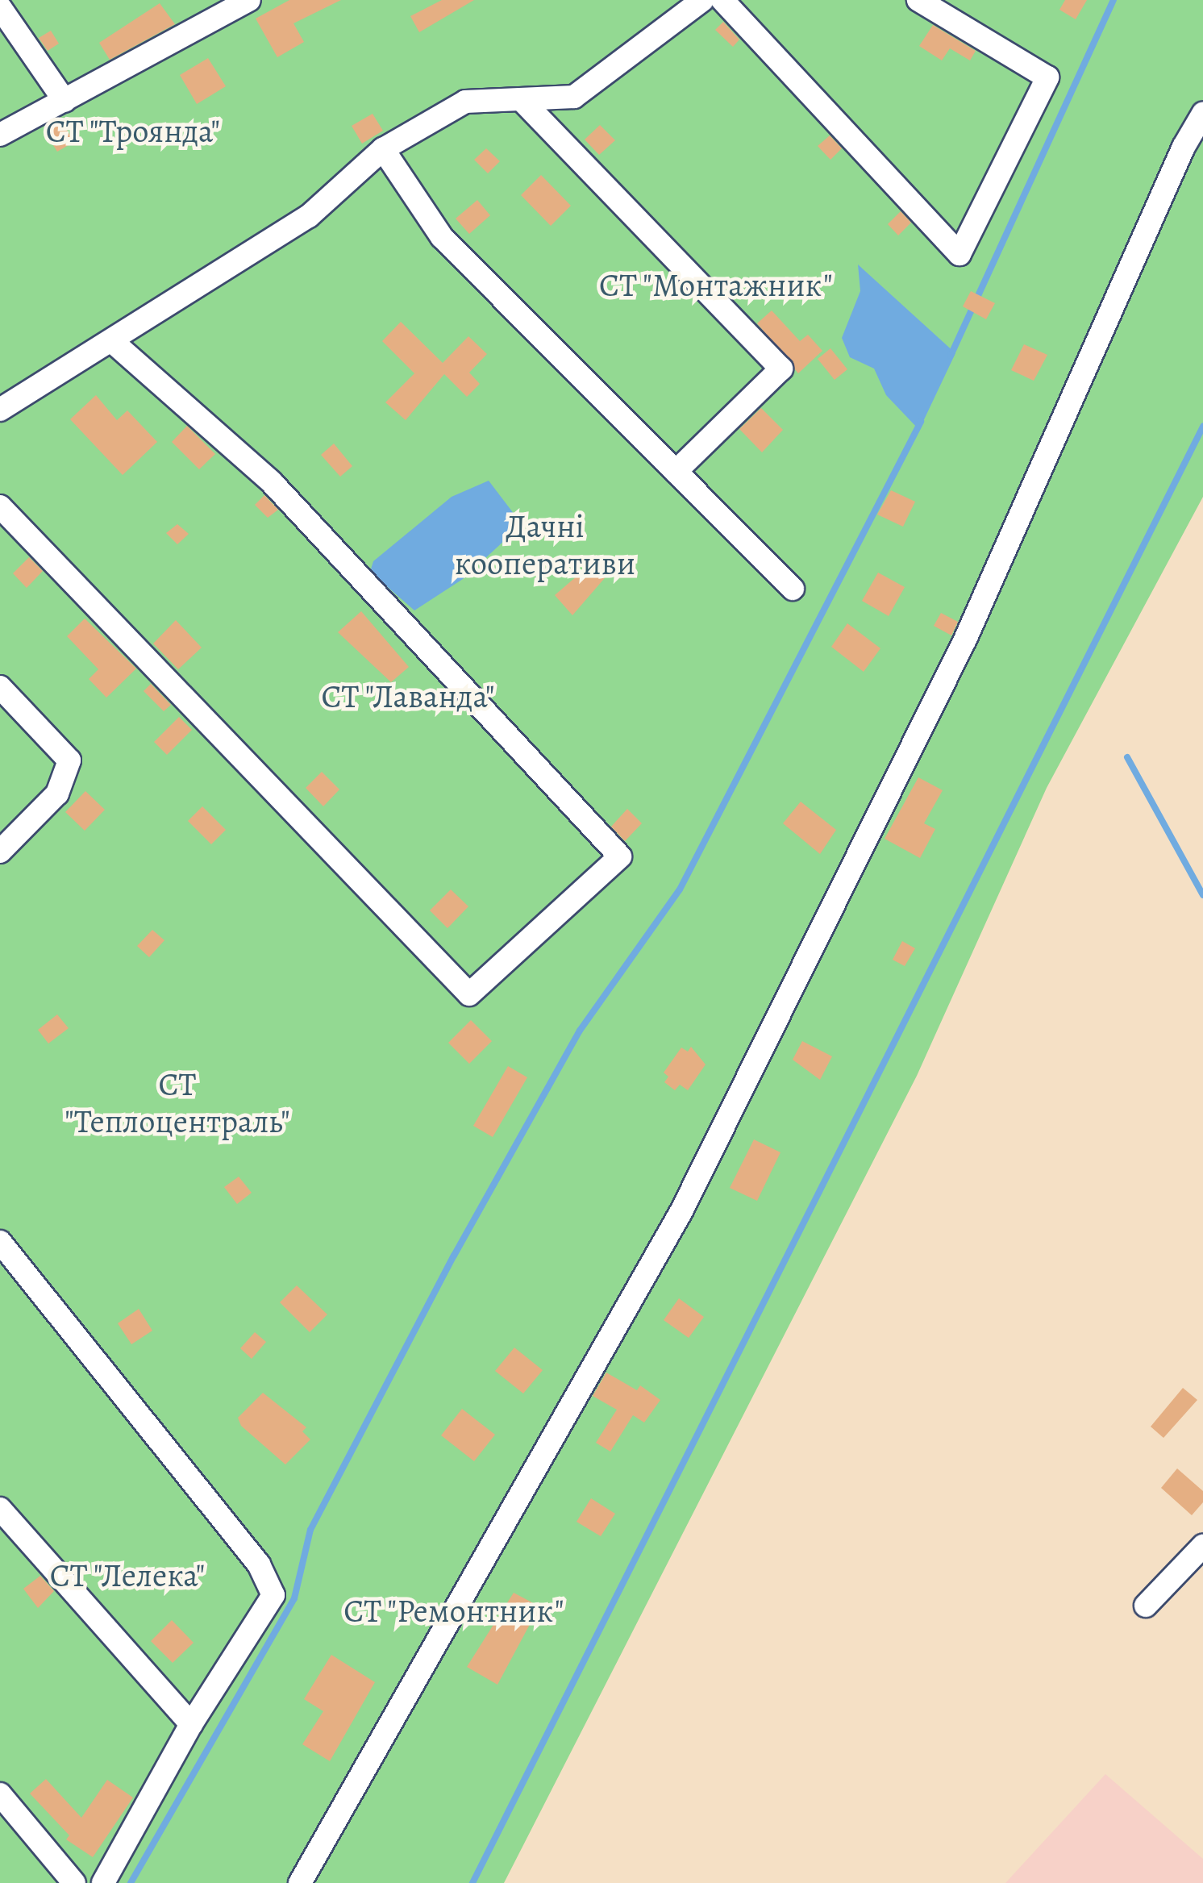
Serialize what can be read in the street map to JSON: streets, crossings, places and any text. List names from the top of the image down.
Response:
{
  "parks": [
    "СТ \"Троянда\"",
    "СТ \"Монтажник\"",
    "Дачні кооперативи",
    "СТ \"Лаванда\"",
    "СТ \"Теплоцентраль\"",
    "СТ \"Лелека\"",
    "СТ \"Ремонтник\""
  ]
}
